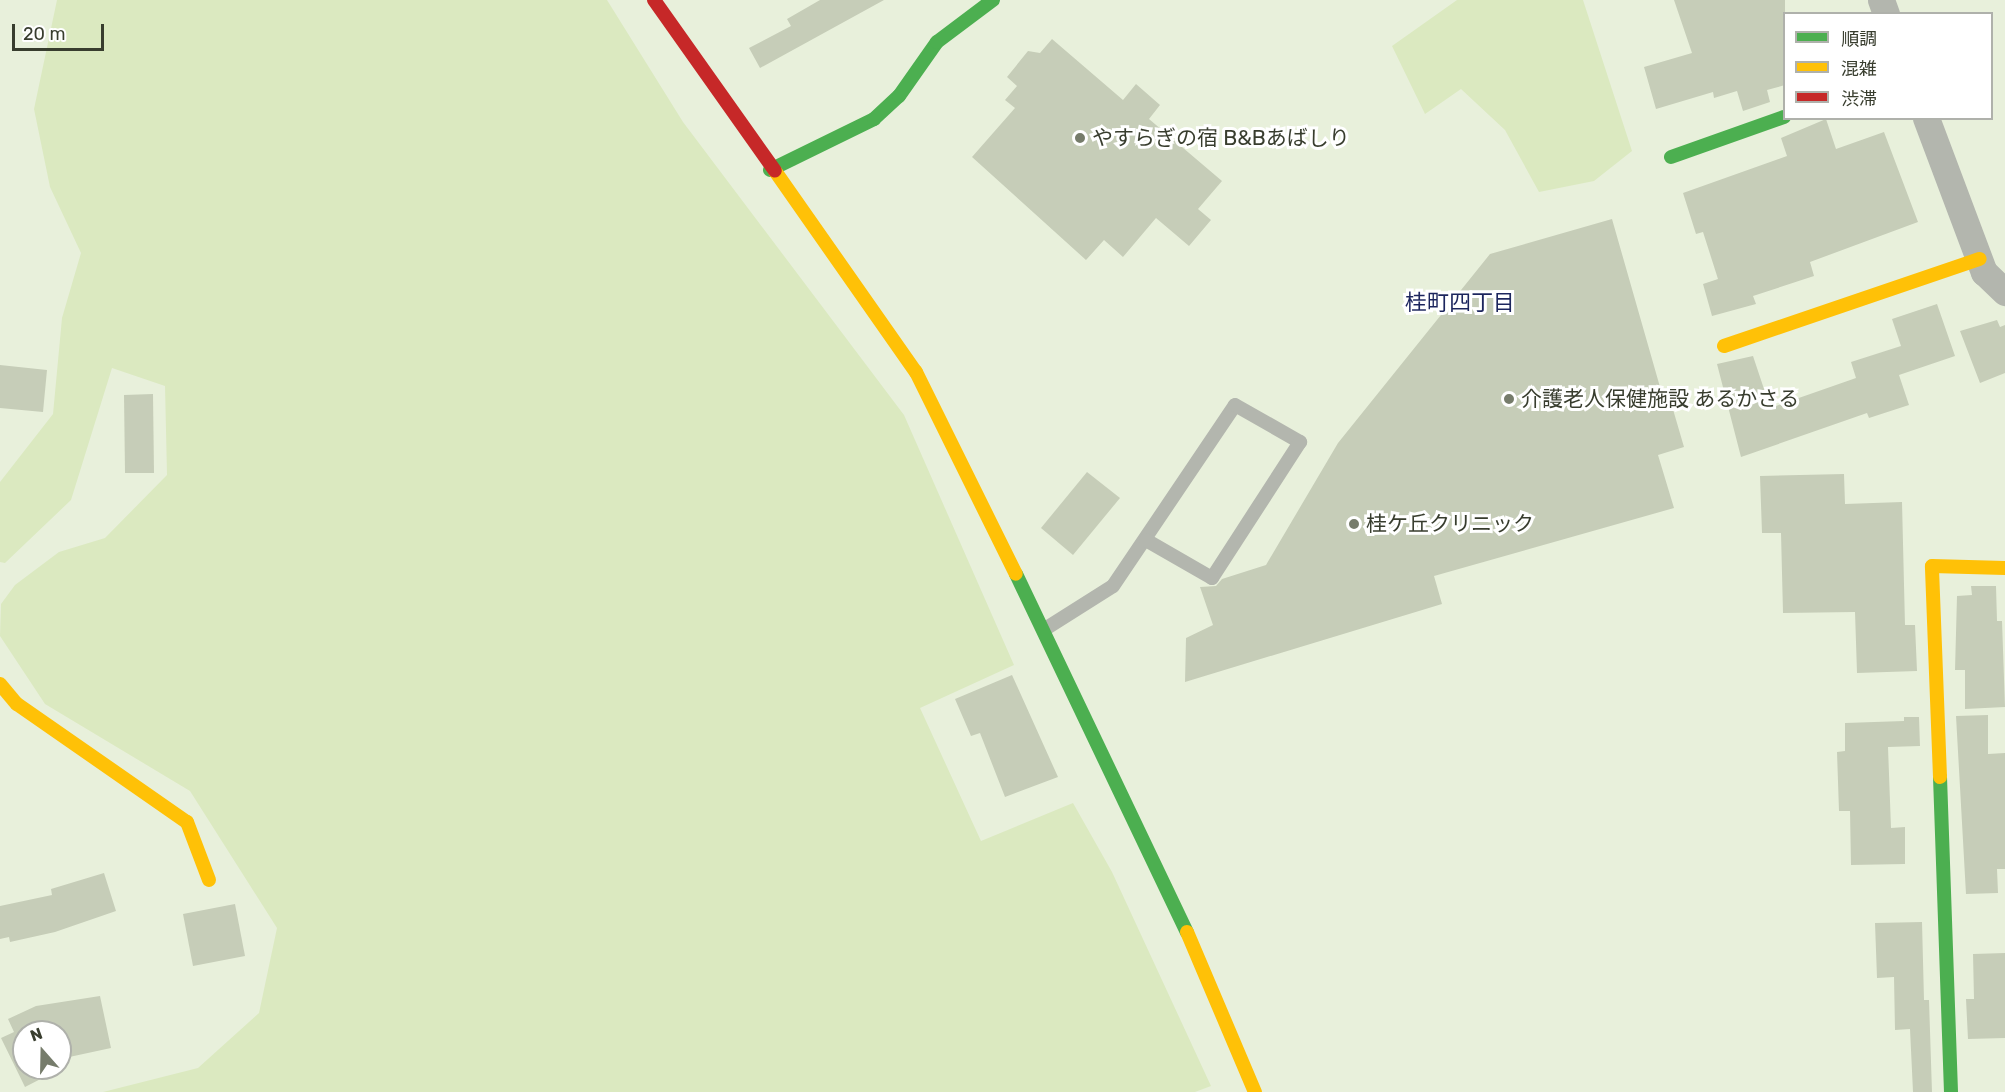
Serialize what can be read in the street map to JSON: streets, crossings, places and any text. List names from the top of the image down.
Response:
{
  "districts": ["桂町四丁目"],
  "places": ["やすらぎの宿 B&Bあばしり", "介護老人保健施設 あるかさる", "桂ケ丘クリニック"],
  "legend": ["順調", "混雑", "渋滞"],
  "scale_bar": "20 m",
  "north": "top"
}
